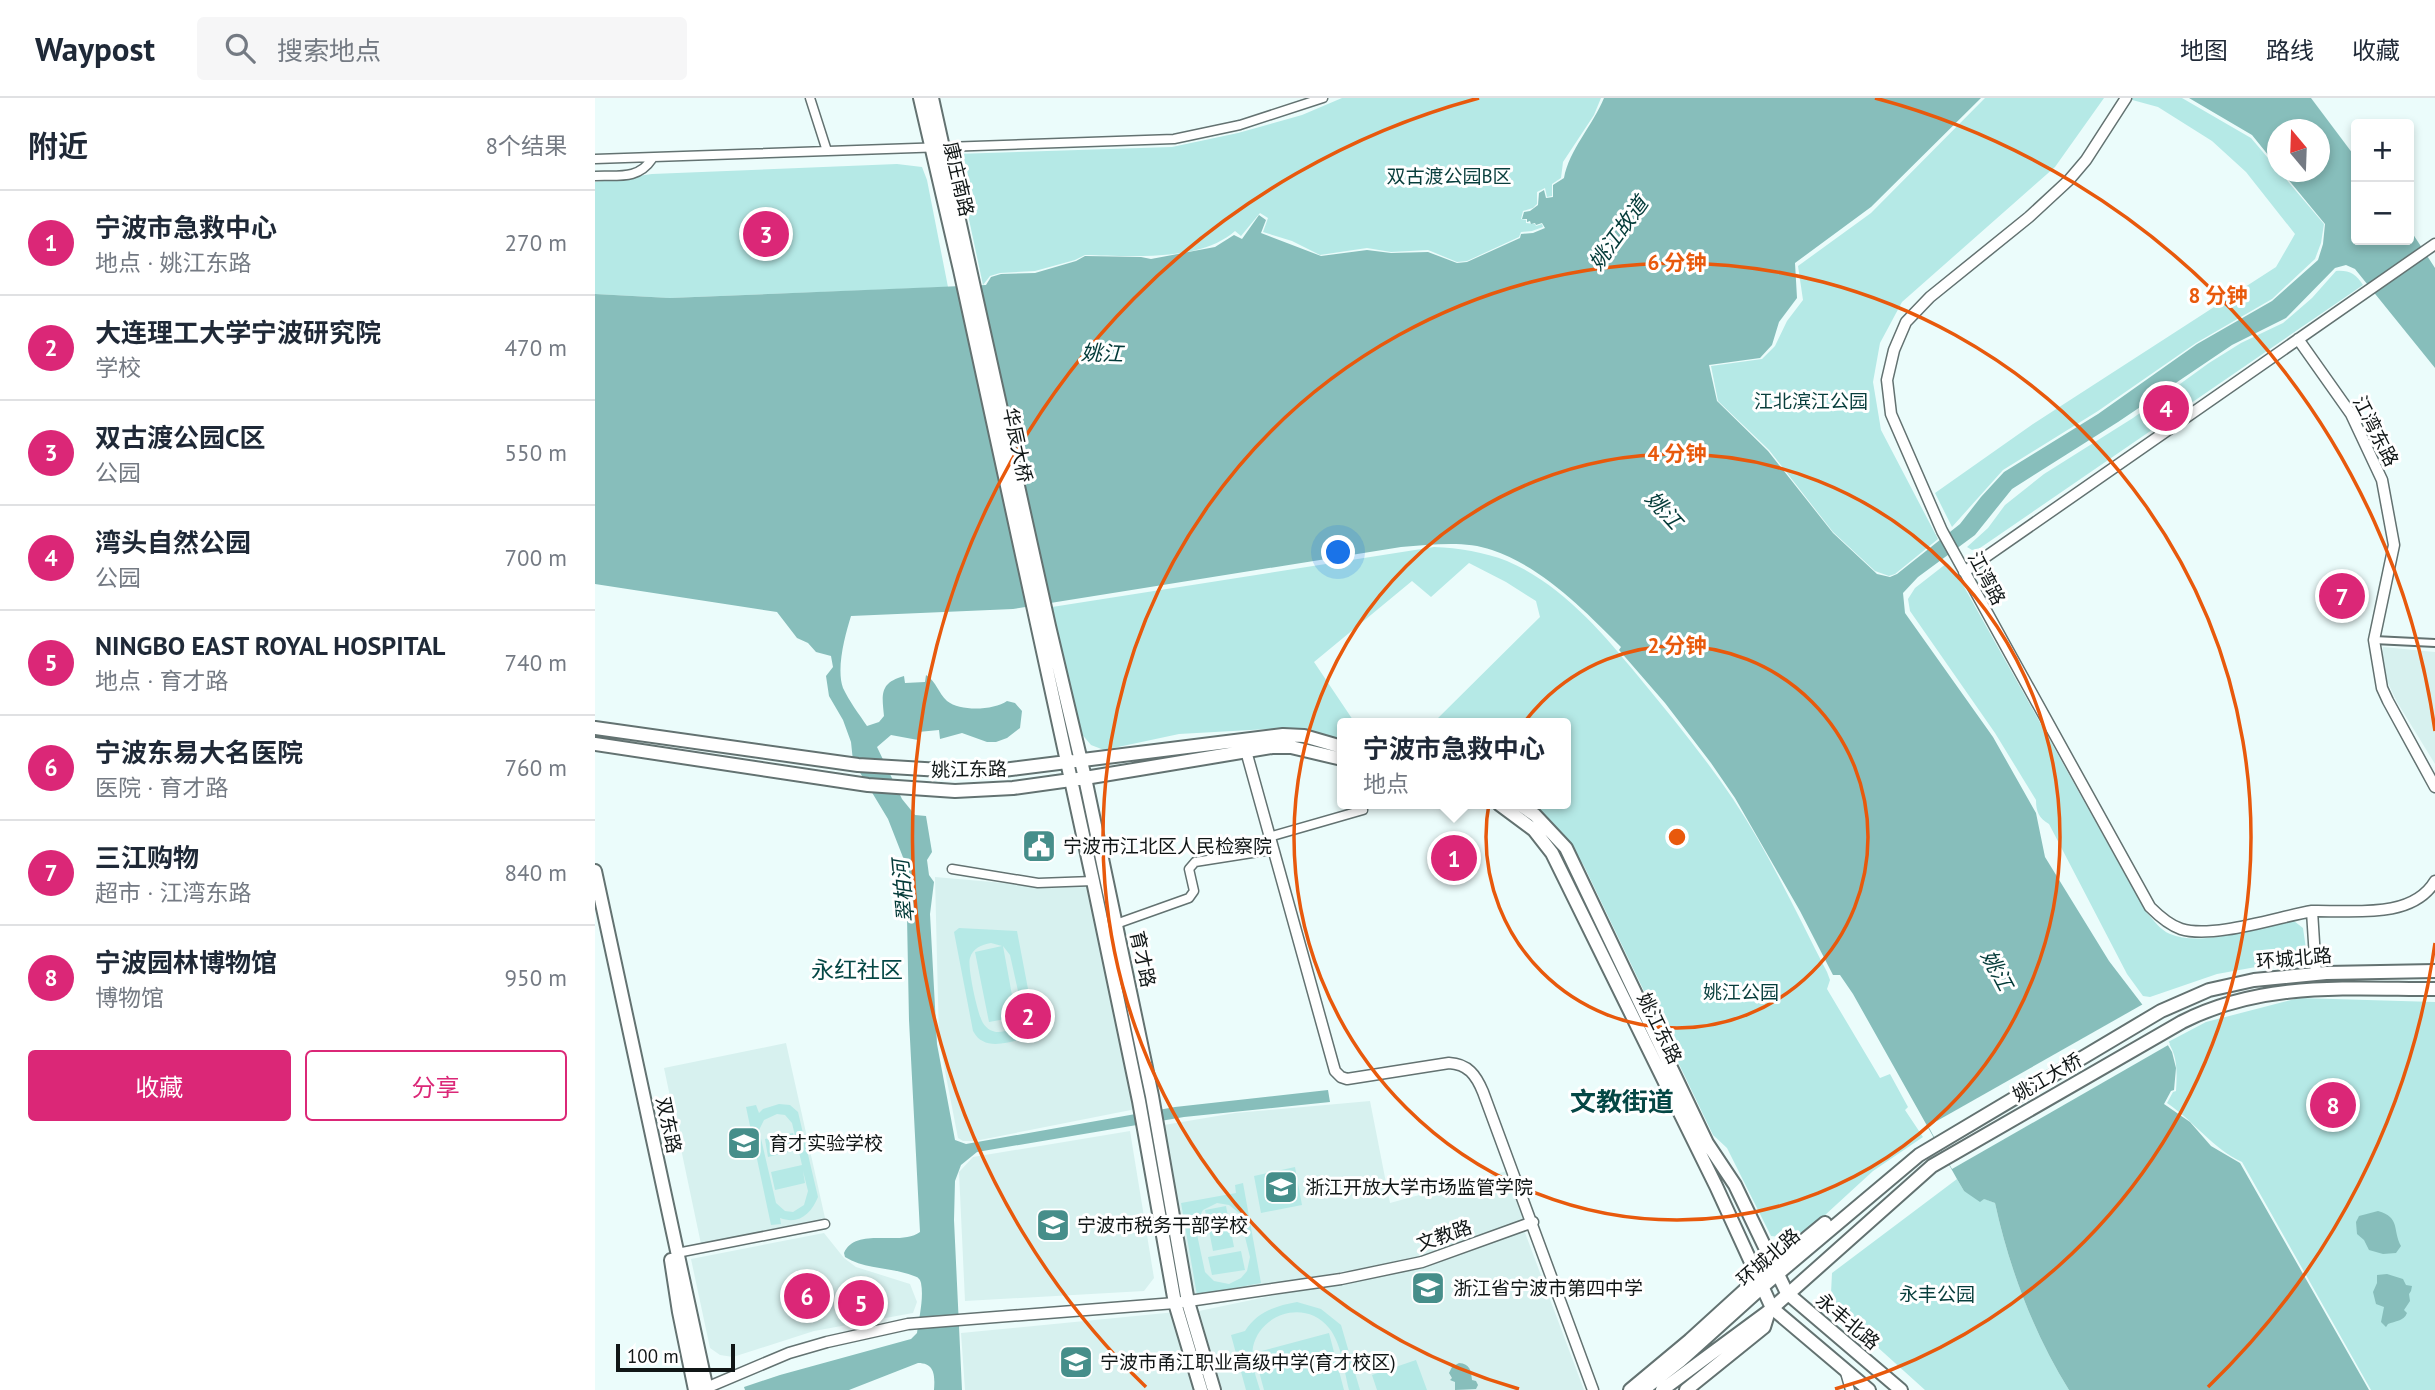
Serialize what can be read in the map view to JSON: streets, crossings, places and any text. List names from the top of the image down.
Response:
{
  "streets": {
    "main road": [
      "康庄南路",
      "华辰大桥",
      "姚江东路",
      "环城北路",
      "育才路",
      "姚江大桥",
      "双东路",
      "永丰北路"
    ],
    "street": ["江湾东路", "江湾路", "文教路"]
  },
  "crossings": [
    ["康庄南路", "华辰大桥"],
    ["华辰大桥", "育才路"],
    ["姚江东路", "环城北路"],
    ["姚江东路", "育才路"],
    ["姚江东路", "永丰北路"],
    ["环城北路", "姚江大桥"],
    ["环城北路", "永丰北路"],
    ["育才路", "文教路"]
  ],
  "districts": ["永红社区", "文教街道"],
  "water": ["姚江故道", "姚江", "翠柏河"],
  "parks": [
    "双古渡公园B区",
    "江北滨江公园",
    "姚江公园",
    "永丰公园"
  ],
  "places": {
    "public building": ["宁波市江北区人民检察院"],
    "school or university": [
      "育才实验学校",
      "浙江开放大学市场监管学院",
      "宁波市税务干部学校",
      "浙江省宁波市第四中学",
      "宁波市甬江职业高级中学(育才校区)"
    ]
  },
  "scale_bar": "100 m",
  "north": "top",
  "page": {
    "header": "Waypost",
    "search": "搜索地点",
    "nav": ["地图", "路线", "收藏"],
    "heading": ["附近", "8个结果"],
    "map_buttons": ["+", "−"],
    "list": [
      {
        "mark": "1",
        "name": "宁波市急救中心",
        "note": "地点 · 姚江东路",
        "value": "270 m"
      },
      {
        "mark": "2",
        "name": "大连理工大学宁波研究院",
        "note": "学校",
        "value": "470 m"
      },
      {
        "mark": "3",
        "name": "双古渡公园C区",
        "note": "公园",
        "value": "550 m"
      },
      {
        "mark": "4",
        "name": "湾头自然公园",
        "note": "公园",
        "value": "700 m"
      },
      {
        "mark": "5",
        "name": "NINGBO EAST ROYAL HOSPITAL",
        "note": "地点 · 育才路",
        "value": "740 m"
      },
      {
        "mark": "6",
        "name": "宁波东易大名医院",
        "note": "医院 · 育才路",
        "value": "760 m"
      },
      {
        "mark": "7",
        "name": "三江购物",
        "note": "超市 · 江湾东路",
        "value": "840 m"
      },
      {
        "mark": "8",
        "name": "宁波园林博物馆",
        "note": "博物馆",
        "value": "950 m"
      }
    ],
    "pins": [
      "3",
      "4",
      "7",
      "1",
      "2",
      "8",
      "6",
      "5"
    ],
    "popup": ["宁波市急救中心", "地点"],
    "buttons": ["收藏", "分享"],
    "scale": "100 m"
  },
  "rings": [
    "6 分钟",
    "8 分钟",
    "4 分钟",
    "2 分钟"
  ]
}
